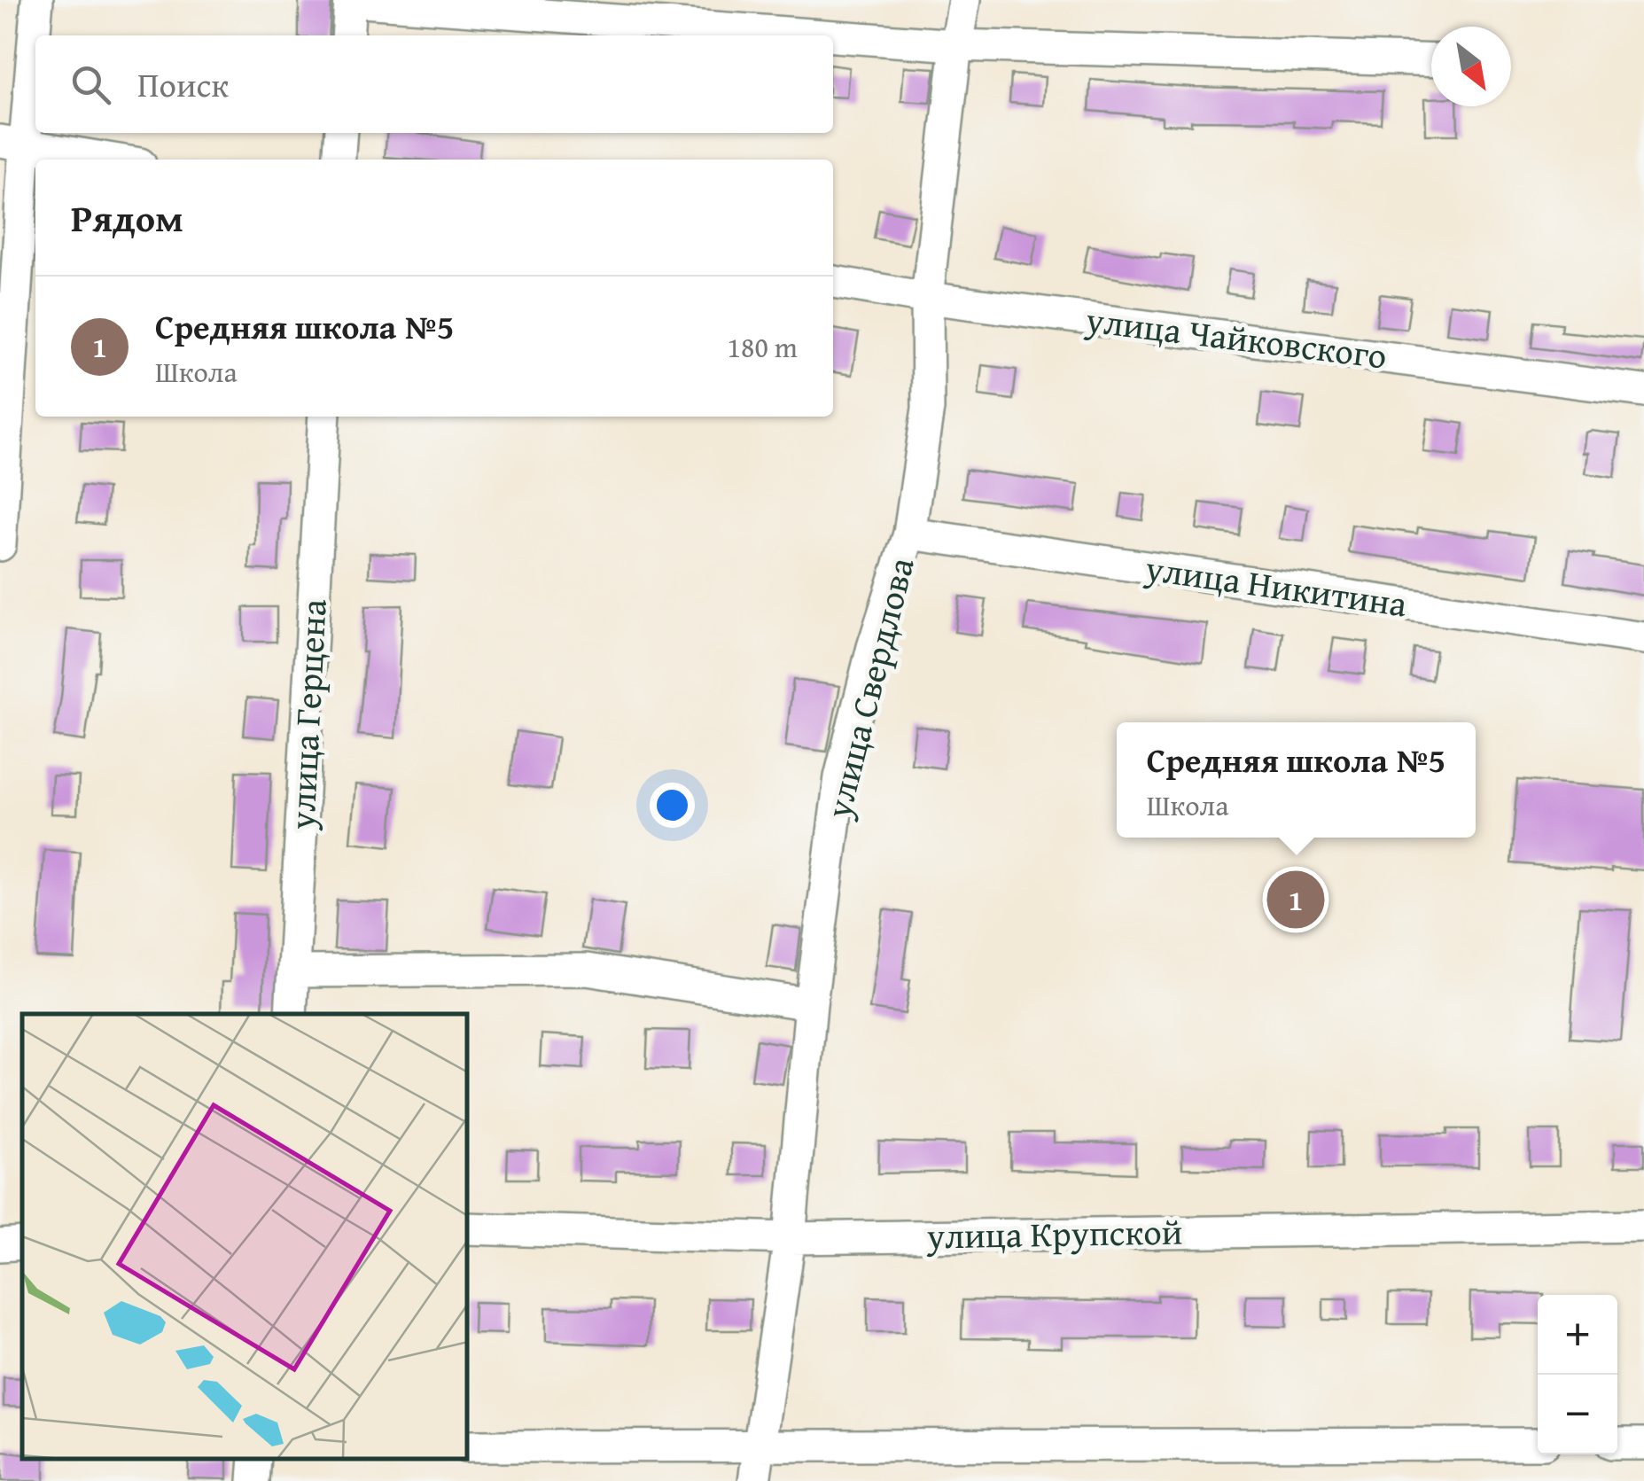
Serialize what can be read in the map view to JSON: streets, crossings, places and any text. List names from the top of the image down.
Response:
{
  "streets": {
    "street": [
      "улица Чайковского",
      "улица Никитина",
      "улица Свердлова",
      "улица Герцена",
      "улица Крупской"
    ]
  },
  "crossings": [
    ["улица Чайковского", "улица Свердлова"],
    ["улица Никитина", "улица Свердлова"],
    ["улица Свердлова", "улица Крупской"]
  ],
  "north": "bottom right",
  "page": {
    "search": "Поиск",
    "heading": "Рядом",
    "list": [
      {
        "mark": "1",
        "name": "Средняя школа №5",
        "note": "Школа",
        "value": "180 m"
      }
    ],
    "popup": ["Средняя школа №5", "Школа"],
    "pins": "1",
    "map_buttons": ["+", "−"]
  }
}
